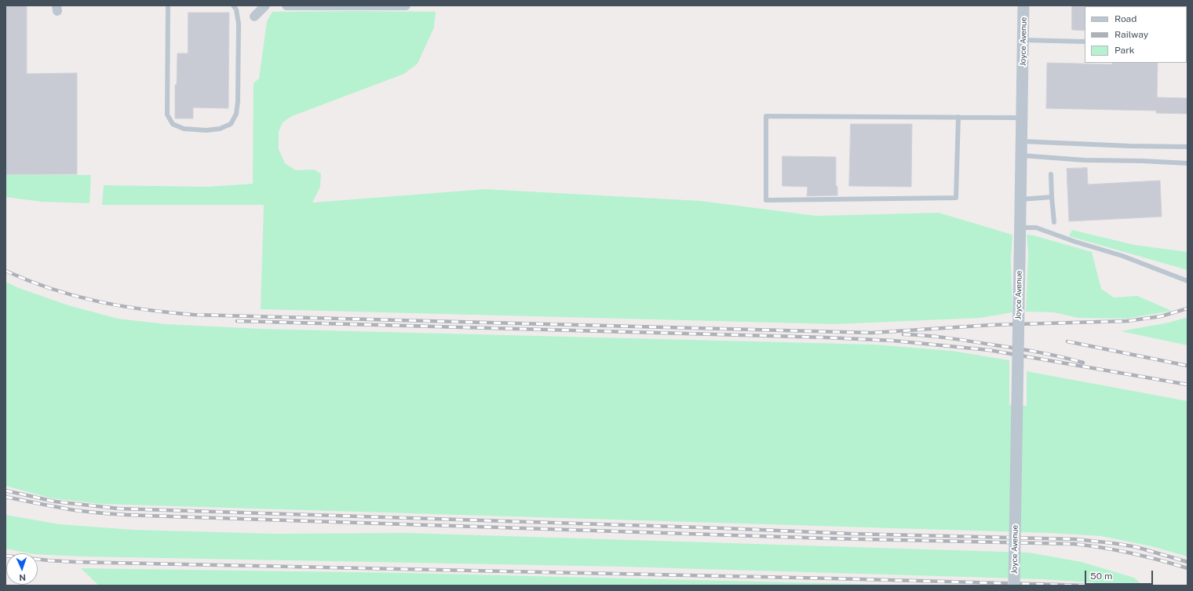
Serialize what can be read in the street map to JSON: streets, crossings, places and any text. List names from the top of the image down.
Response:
{
  "streets": {
    "street": ["Joyce Avenue"]
  },
  "legend": ["Road", "Railway", "Park"],
  "scale_bar": "50 m",
  "north": "bottom"
}
